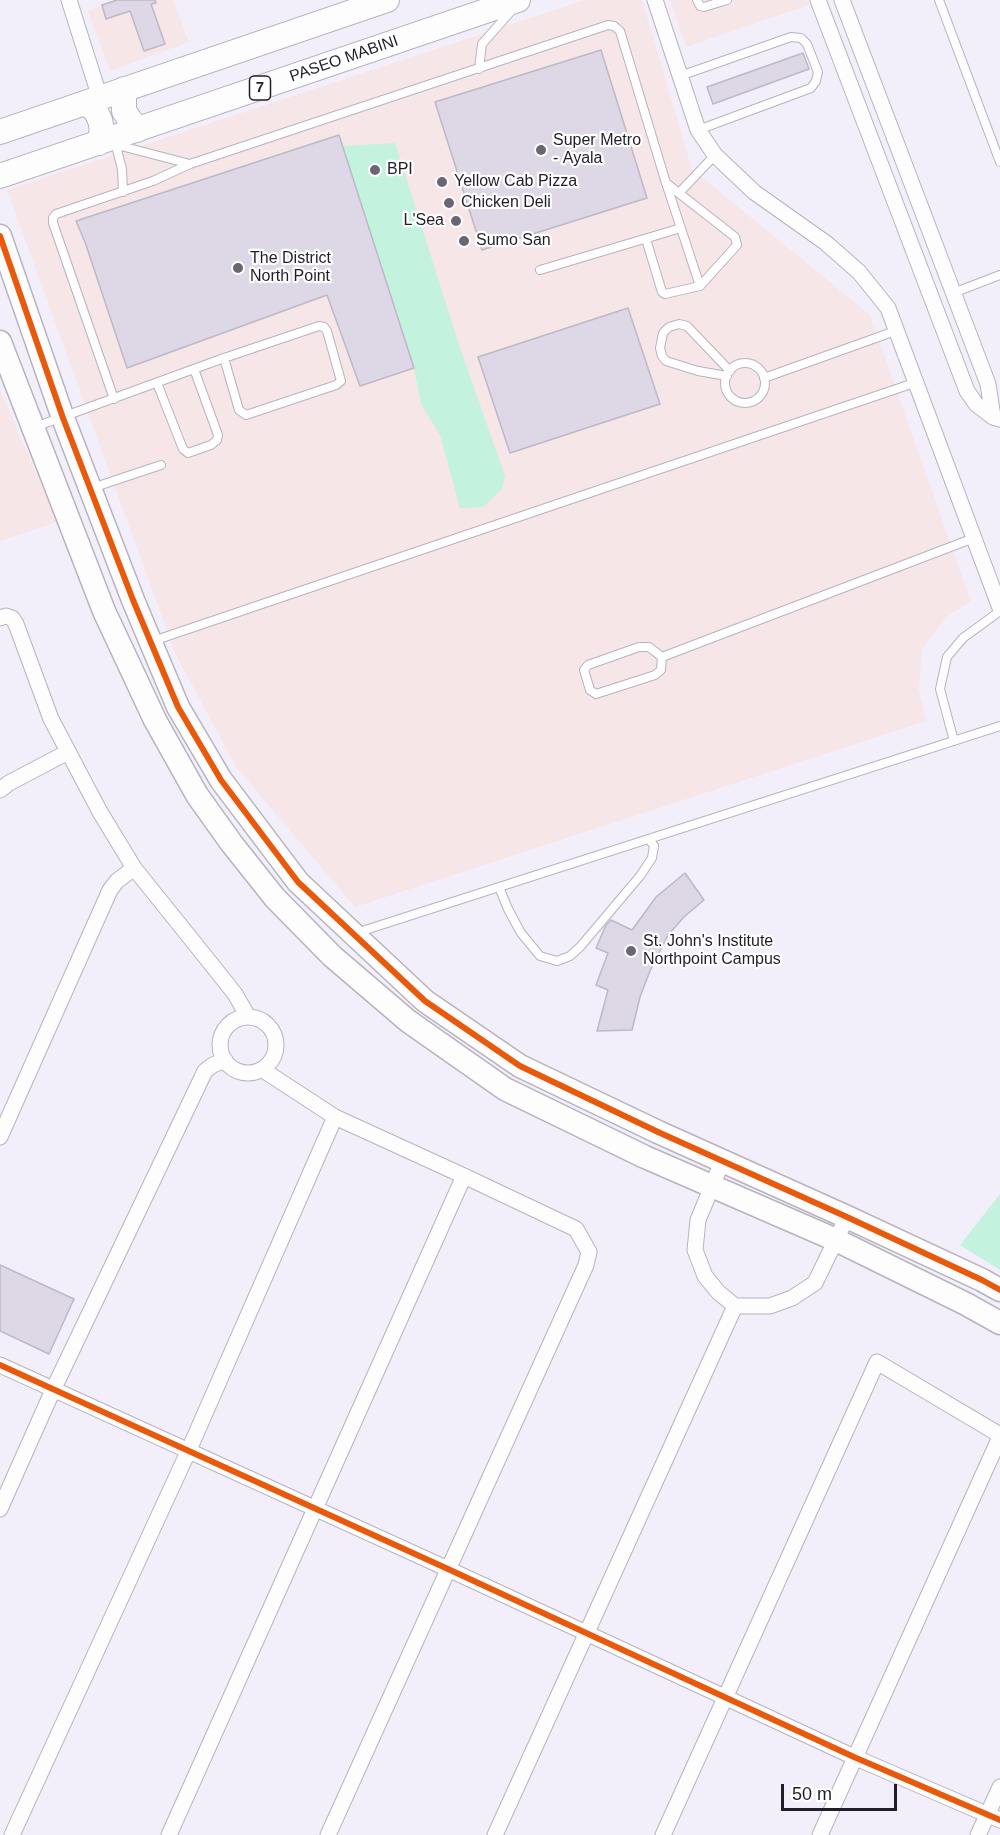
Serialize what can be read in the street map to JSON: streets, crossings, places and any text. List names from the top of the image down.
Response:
{
  "streets": {
    "main road": ["PASEO MABINI", "7"]
  },
  "places": [
    "Super Metro - Ayala",
    "BPI",
    "Yellow Cab Pizza",
    "Chicken Deli",
    "L'Sea",
    "Sumo San",
    "The District North Point",
    "St. John's Institute Northpoint Campus"
  ],
  "scale_bar": "50 m"
}
